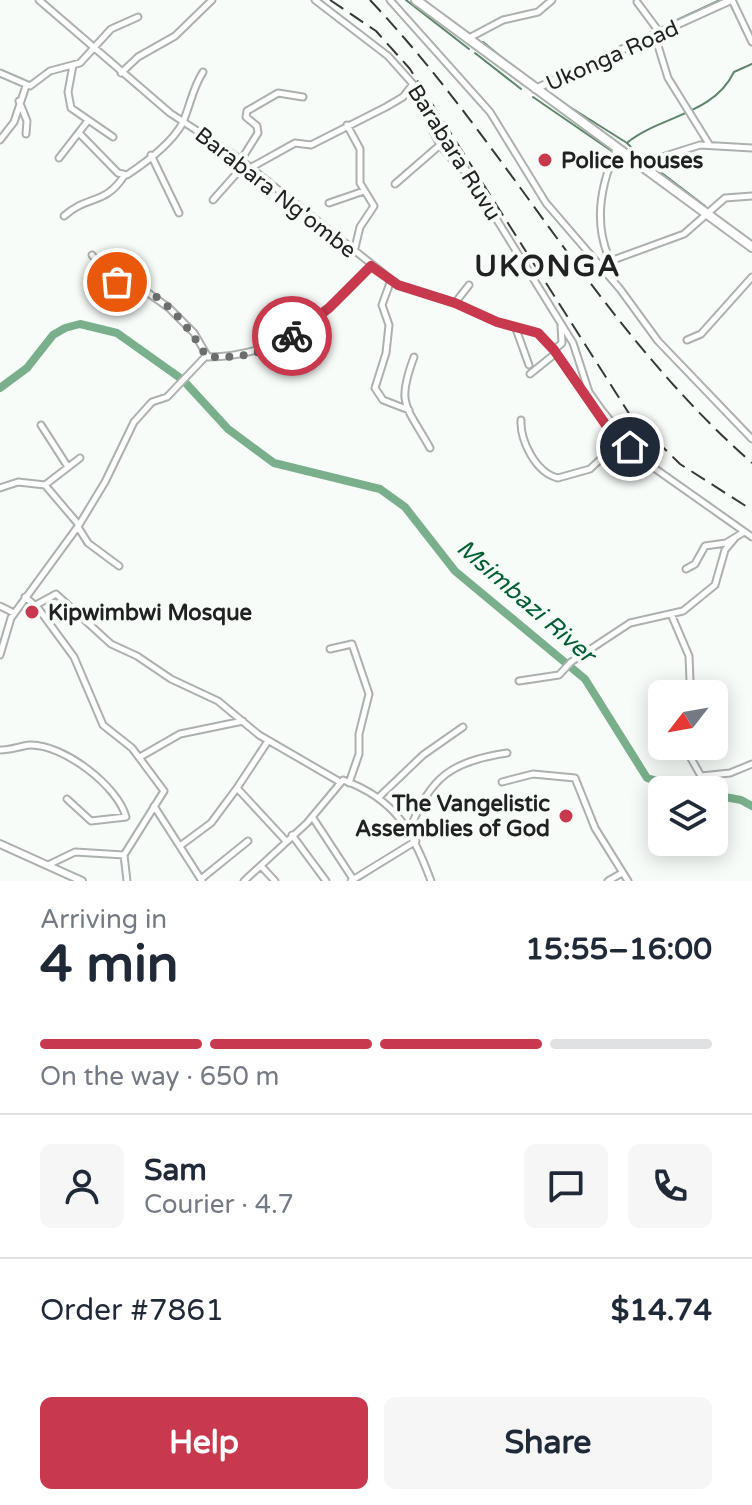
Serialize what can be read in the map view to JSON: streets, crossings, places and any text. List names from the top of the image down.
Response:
{
  "streets": {
    "street": ["Ukonga Road", "Barabara Ruvu", "Barabara Ng'ombe"]
  },
  "crossings": [
    ["Barabara Ruvu", "Barabara Ng'ombe"]
  ],
  "districts": ["UKONGA"],
  "water": ["Msimbazi River"],
  "places": ["Police houses", "Kipwimbwi Mosque", "The Vangelistic Assemblies of God"],
  "north": "bottom left",
  "page": {
    "heading": ["4 min", "Arriving in", "15:55–16:00"],
    "panel": [
      "Sam",
      "Courier · 4.7",
      "Order #7861",
      "$14.74"
    ],
    "bar": "On the way · 650 m",
    "buttons": ["Help", "Share"]
  }
}
